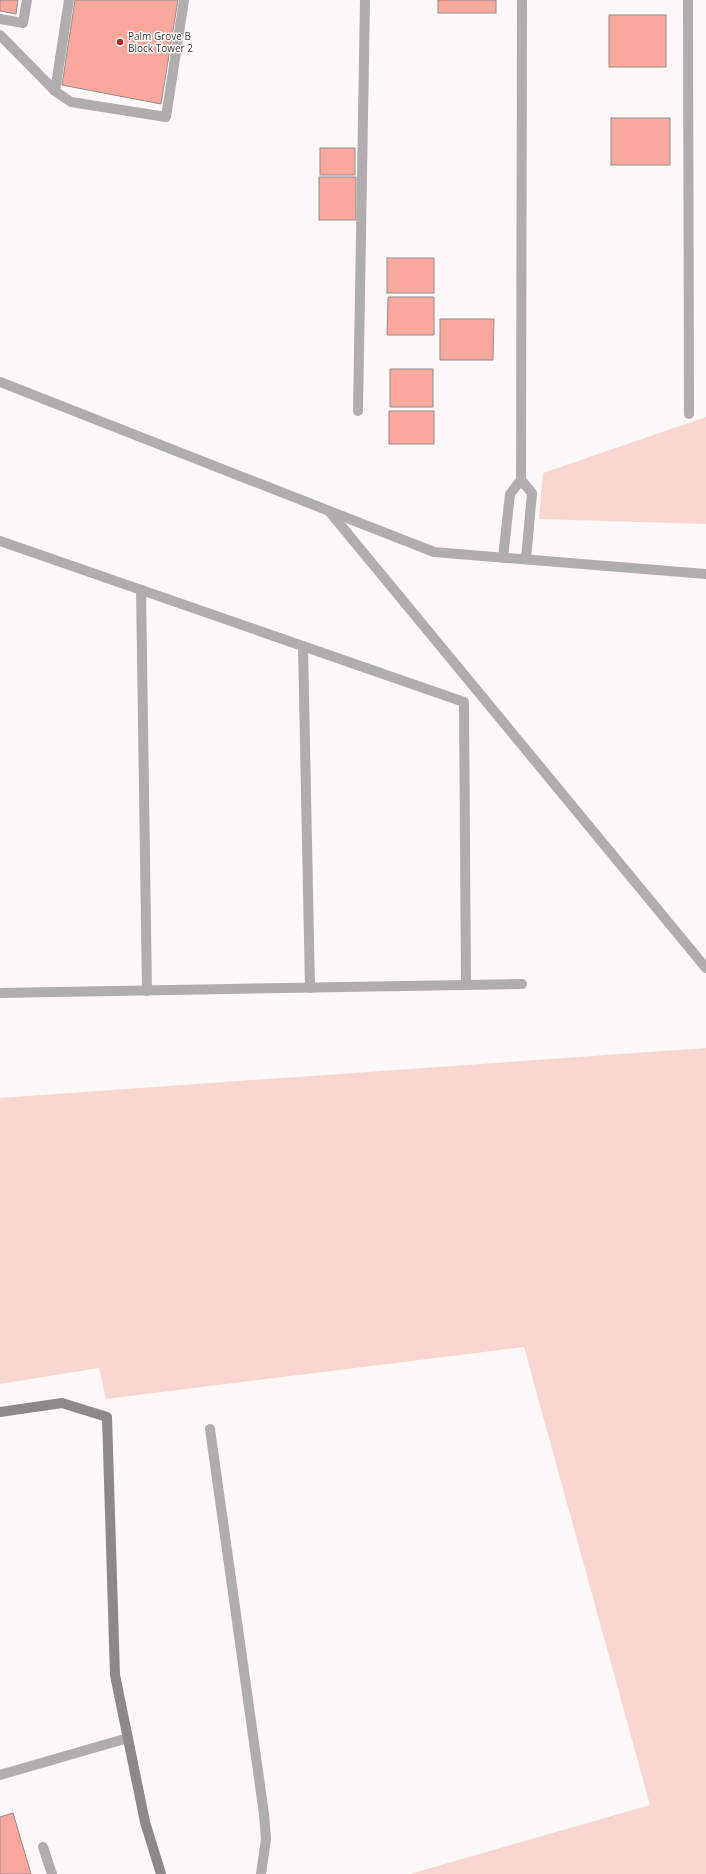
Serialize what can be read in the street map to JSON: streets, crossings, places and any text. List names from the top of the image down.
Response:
{
  "places": ["Palm Grove B Block Tower 2"]
}
